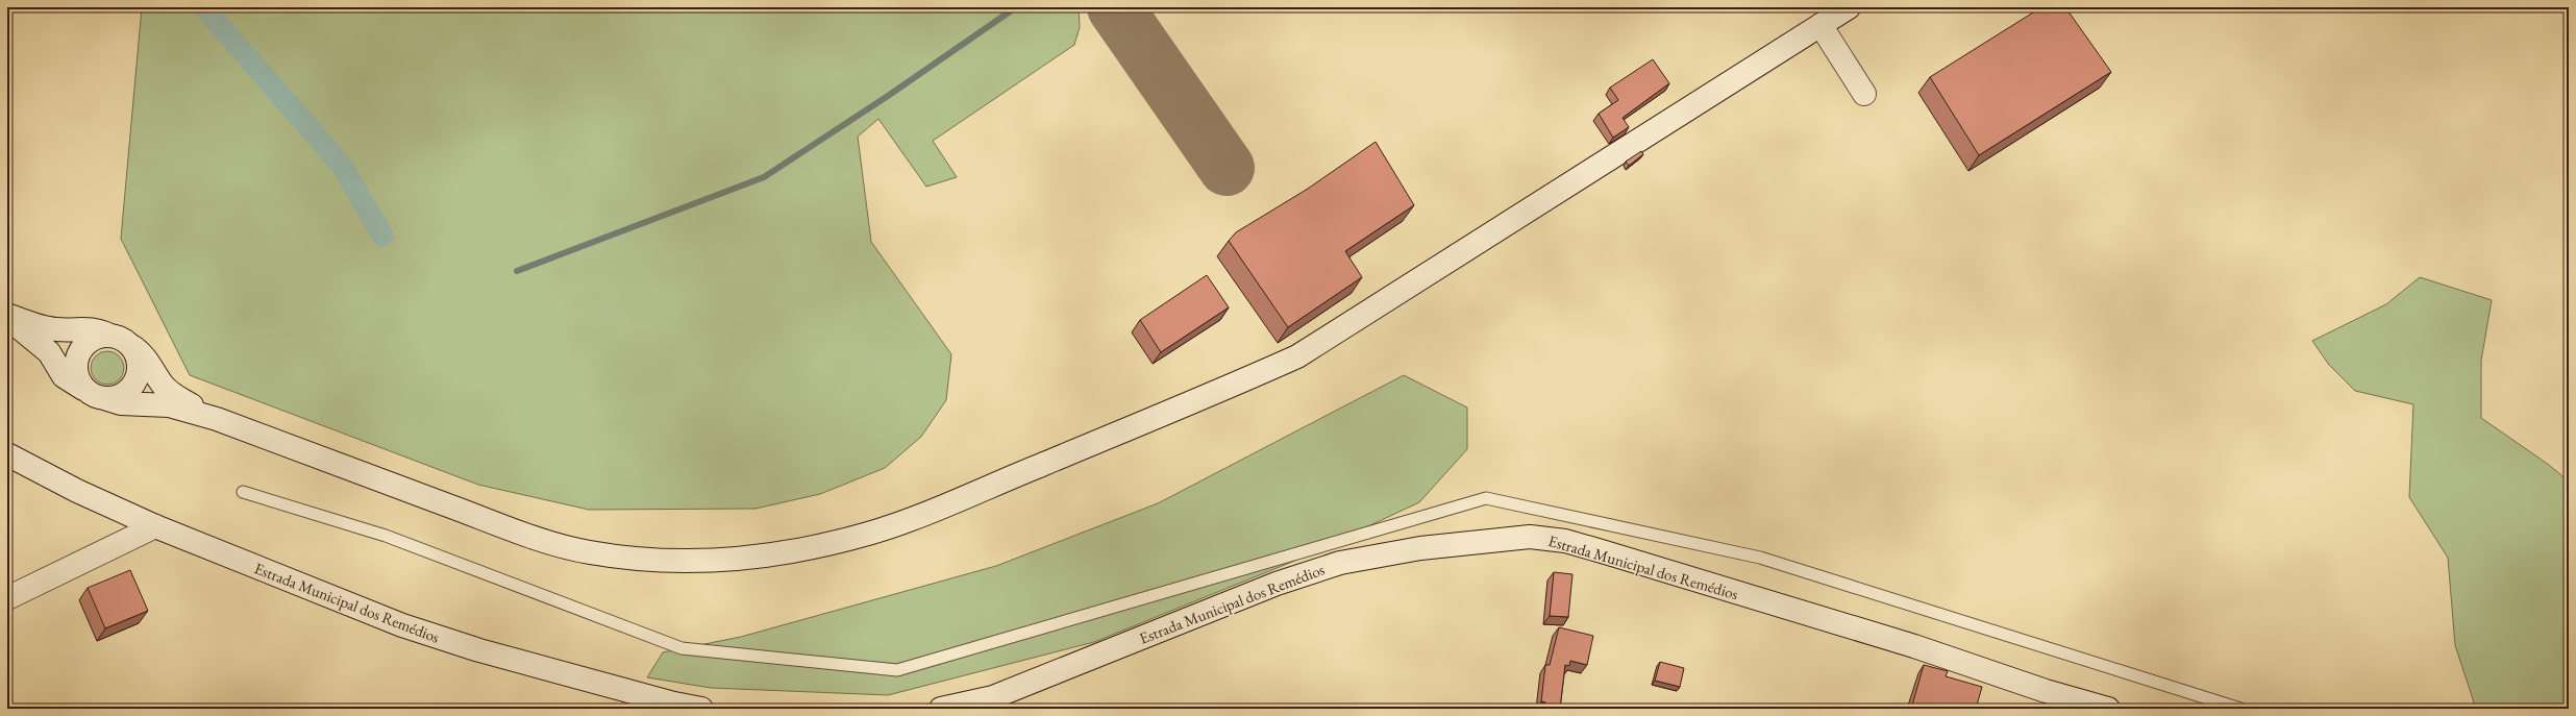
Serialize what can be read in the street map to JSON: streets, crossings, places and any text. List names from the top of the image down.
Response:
{
  "streets": {
    "street": ["Estrada Municipal dos Remédios"]
  }
}
